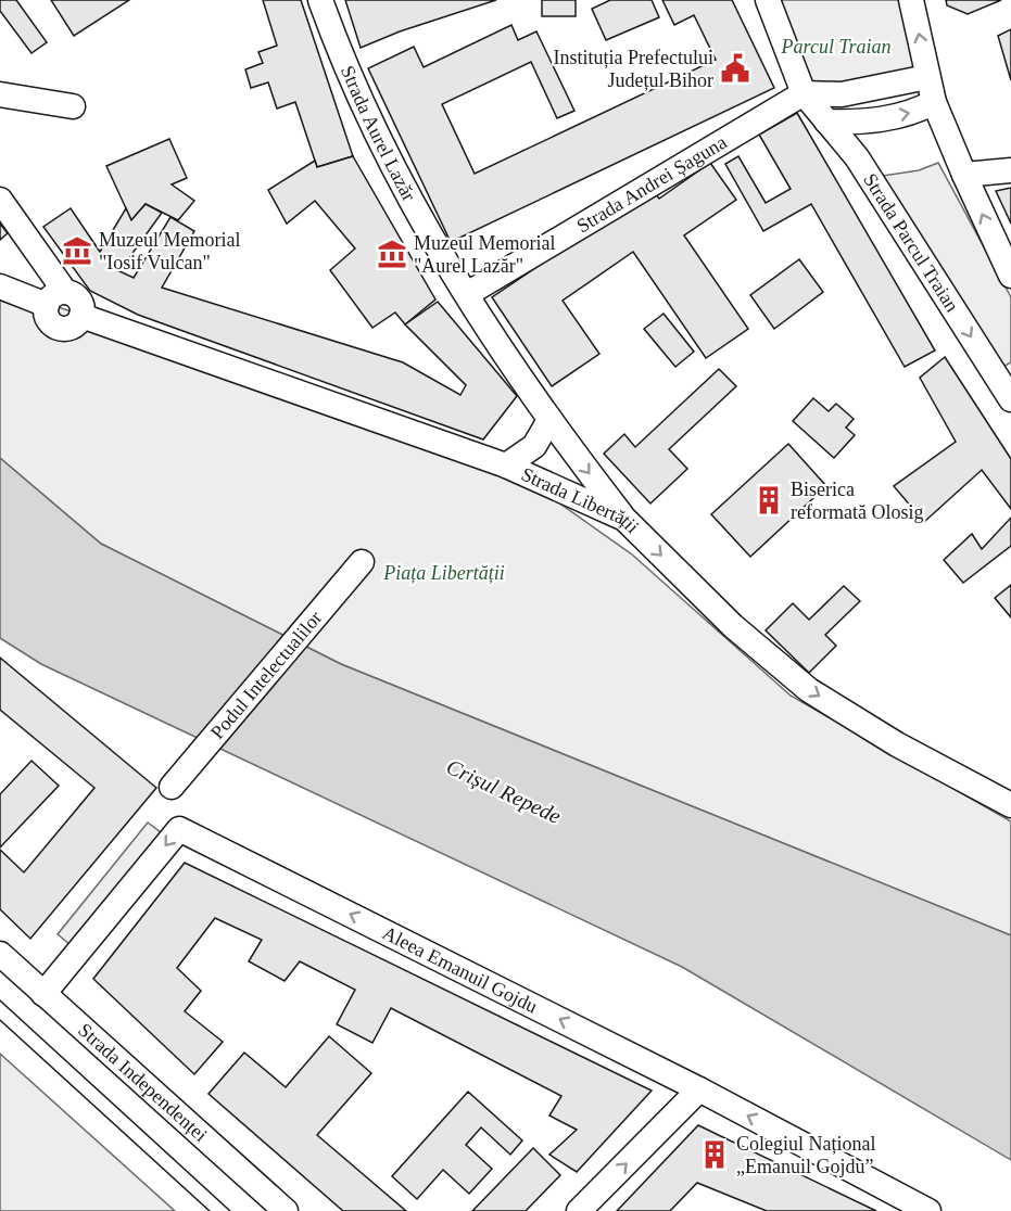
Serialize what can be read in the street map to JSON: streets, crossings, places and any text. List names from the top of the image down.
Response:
{
  "streets": {
    "street": [
      "Strada Aurel Lazăr",
      "Strada Andrei Șaguna",
      "Strada Parcul Traian",
      "Strada Libertății",
      "Podul Intelectualilor",
      "Aleea Emanuil Gojdu",
      "Strada Independenței"
    ]
  },
  "crossings": [
    ["Strada Aurel Lazăr", "Strada Andrei Șaguna"],
    ["Strada Aurel Lazăr", "Strada Libertății"],
    ["Strada Andrei Șaguna", "Strada Parcul Traian"],
    ["Aleea Emanuil Gojdu", "Strada Independenței"]
  ],
  "one_way": ["Strada Libertății", "Aleea Emanuil Gojdu"],
  "water": ["Crișul Repede"],
  "parks": ["Parcul Traian", "Piața Libertății"],
  "places": {
    "public building": ["Instituția Prefectului Județul Bihor"],
    "museum": ["Muzeul Memorial \"Iosif Vulcan\"", "Muzeul Memorial \"Aurel Lazăr\""],
    "building": ["Biserica reformată Olosig", "Colegiul Național „Emanuil Gojdu”"]
  }
}
